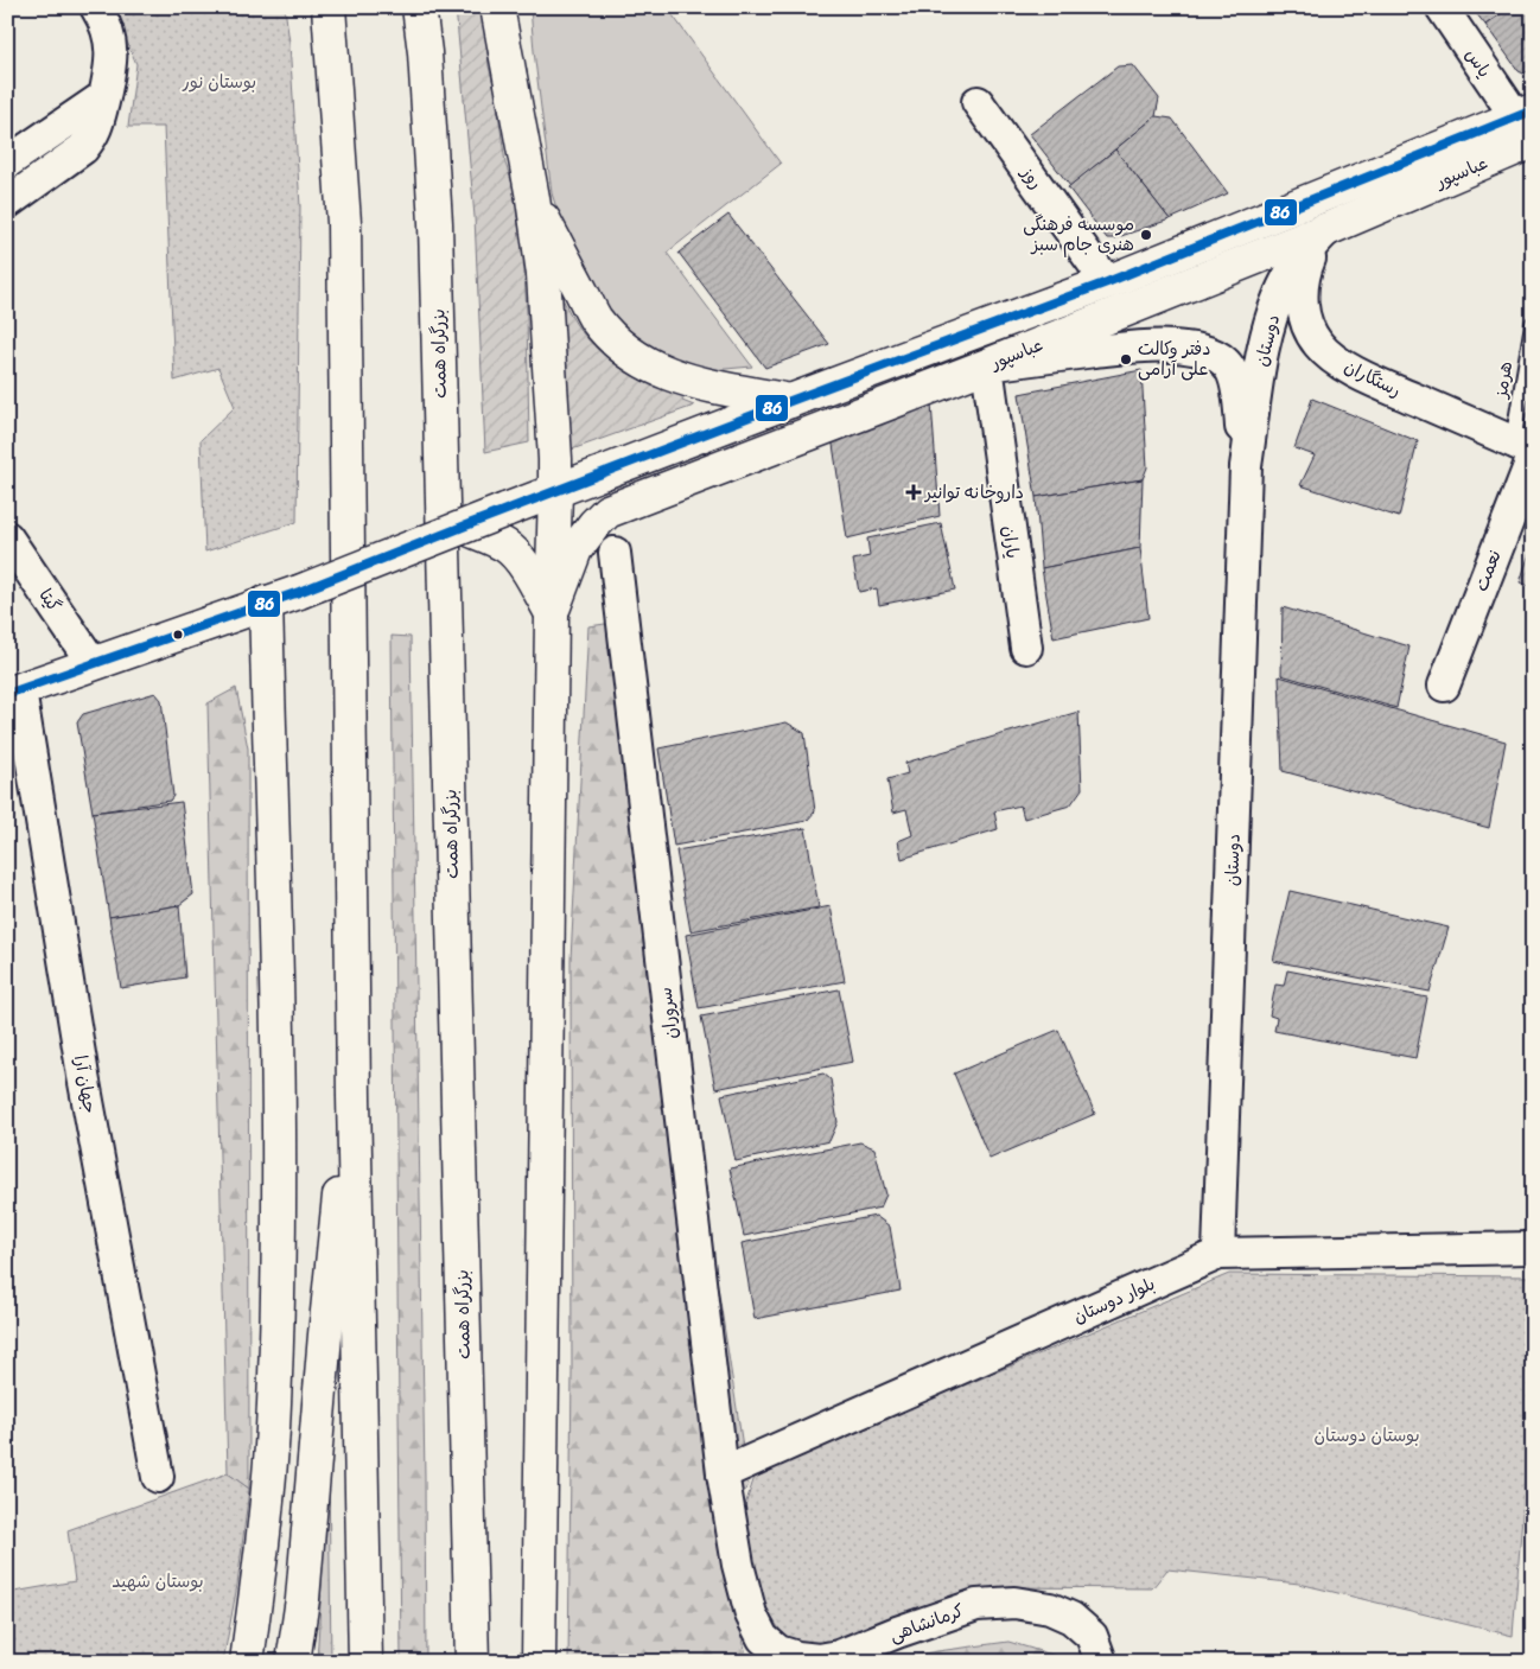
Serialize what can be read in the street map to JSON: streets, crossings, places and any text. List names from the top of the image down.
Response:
{
  "streets": {
    "main road": ["عباسپور", "بزرگراه همت"],
    "street": [
      "یاس",
      "روز",
      "دوستان",
      "رستگاران",
      "یاران",
      "نعمت",
      "گیتا",
      "سروران",
      "جهان آرا",
      "بلوار دوستان",
      "کرمانشاهی"
    ],
    "lane": ["هرمز"]
  },
  "crossings": [
    ["یاس", "عباسپور"],
    ["عباسپور", "روز"],
    ["عباسپور", "دوستان"],
    ["عباسپور", "رستگاران"],
    ["عباسپور", "یاران"],
    ["دوستان", "رستگاران"],
    ["دوستان", "یاران"],
    ["دوستان", "بلوار دوستان"],
    ["رستگاران", "هرمز"],
    ["رستگاران", "نعمت"],
    ["هرمز", "نعمت"],
    ["سروران", "بلوار دوستان"],
    ["سروران", "کرمانشاهی"],
    ["بلوار دوستان", "کرمانشاهی"]
  ],
  "parks": ["بوستان نور", "بوستان دوستان", "بوستان شهید"],
  "places": {
    "other": ["موسسه فرهنگی هنری جام سبز", "دفتر وکالت علی آرامی"],
    "health": ["داروخانه توانیر"]
  },
  "lines": ["transit line 86"]
}
